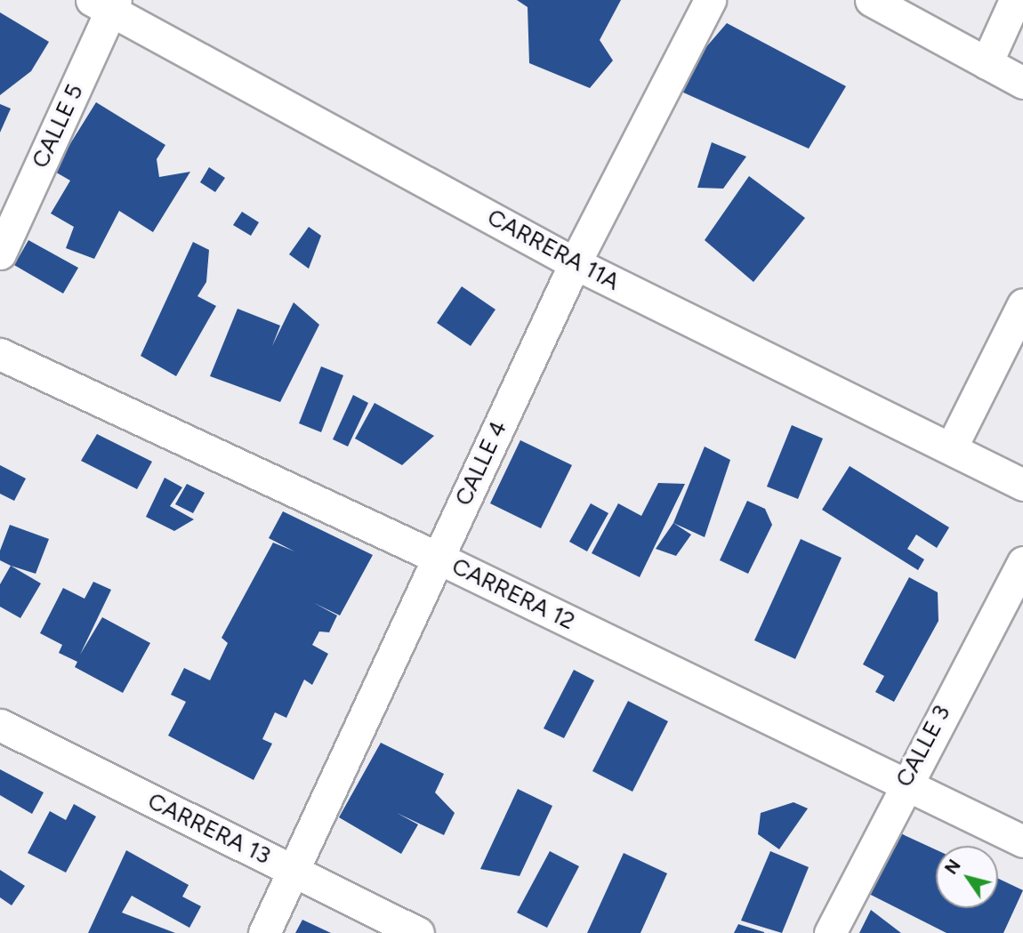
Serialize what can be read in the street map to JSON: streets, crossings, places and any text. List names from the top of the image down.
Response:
{
  "streets": {
    "street": [
      "CALLE 5",
      "CARRERA 11A",
      "CALLE 4",
      "CARRERA 12",
      "CALLE 3",
      "CARRERA 13"
    ]
  },
  "crossings": [
    ["CALLE 5", "CARRERA 11A"],
    ["CARRERA 11A", "CALLE 4"],
    ["CALLE 4", "CARRERA 12"],
    ["CALLE 4", "CARRERA 13"],
    ["CARRERA 12", "CALLE 3"]
  ],
  "north": "top left"
}
